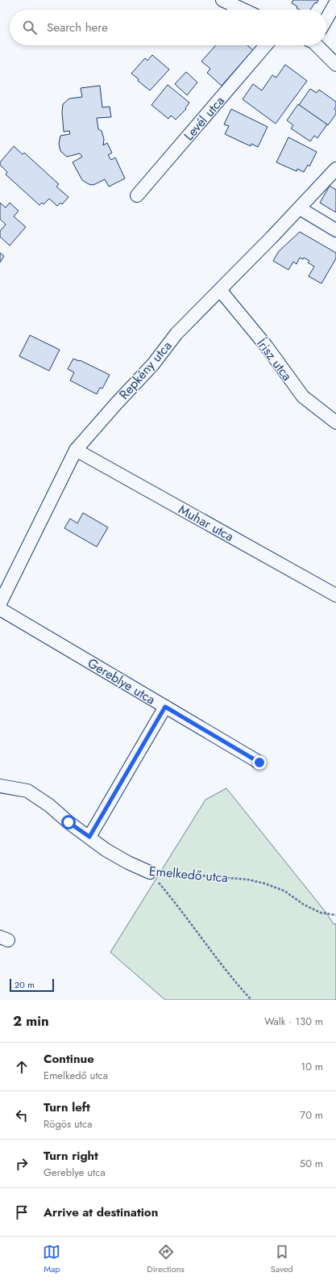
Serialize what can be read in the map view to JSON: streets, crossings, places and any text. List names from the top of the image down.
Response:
{
  "streets": {
    "street": [
      "Levél utca",
      "Írisz utca",
      "Repkény utca",
      "Muhar utca",
      "Gereblye utca",
      "Emelkedő utca"
    ]
  },
  "crossings": [
    ["Írisz utca", "Repkény utca"],
    ["Repkény utca", "Muhar utca"]
  ],
  "scale_bar": "20 m",
  "page": {
    "search": "Search here",
    "scale": "20 m",
    "heading": ["2 min", "Walk · 130 m"],
    "list": [
      ["Continue", "Emelkedő utca", "10 m"],
      ["Turn left", "Rögös utca", "70 m"],
      ["Turn right", "Gereblye utca", "50 m"],
      "Arrive at destination"
    ],
    "nav": ["Map", "Directions", "Saved"]
  }
}
